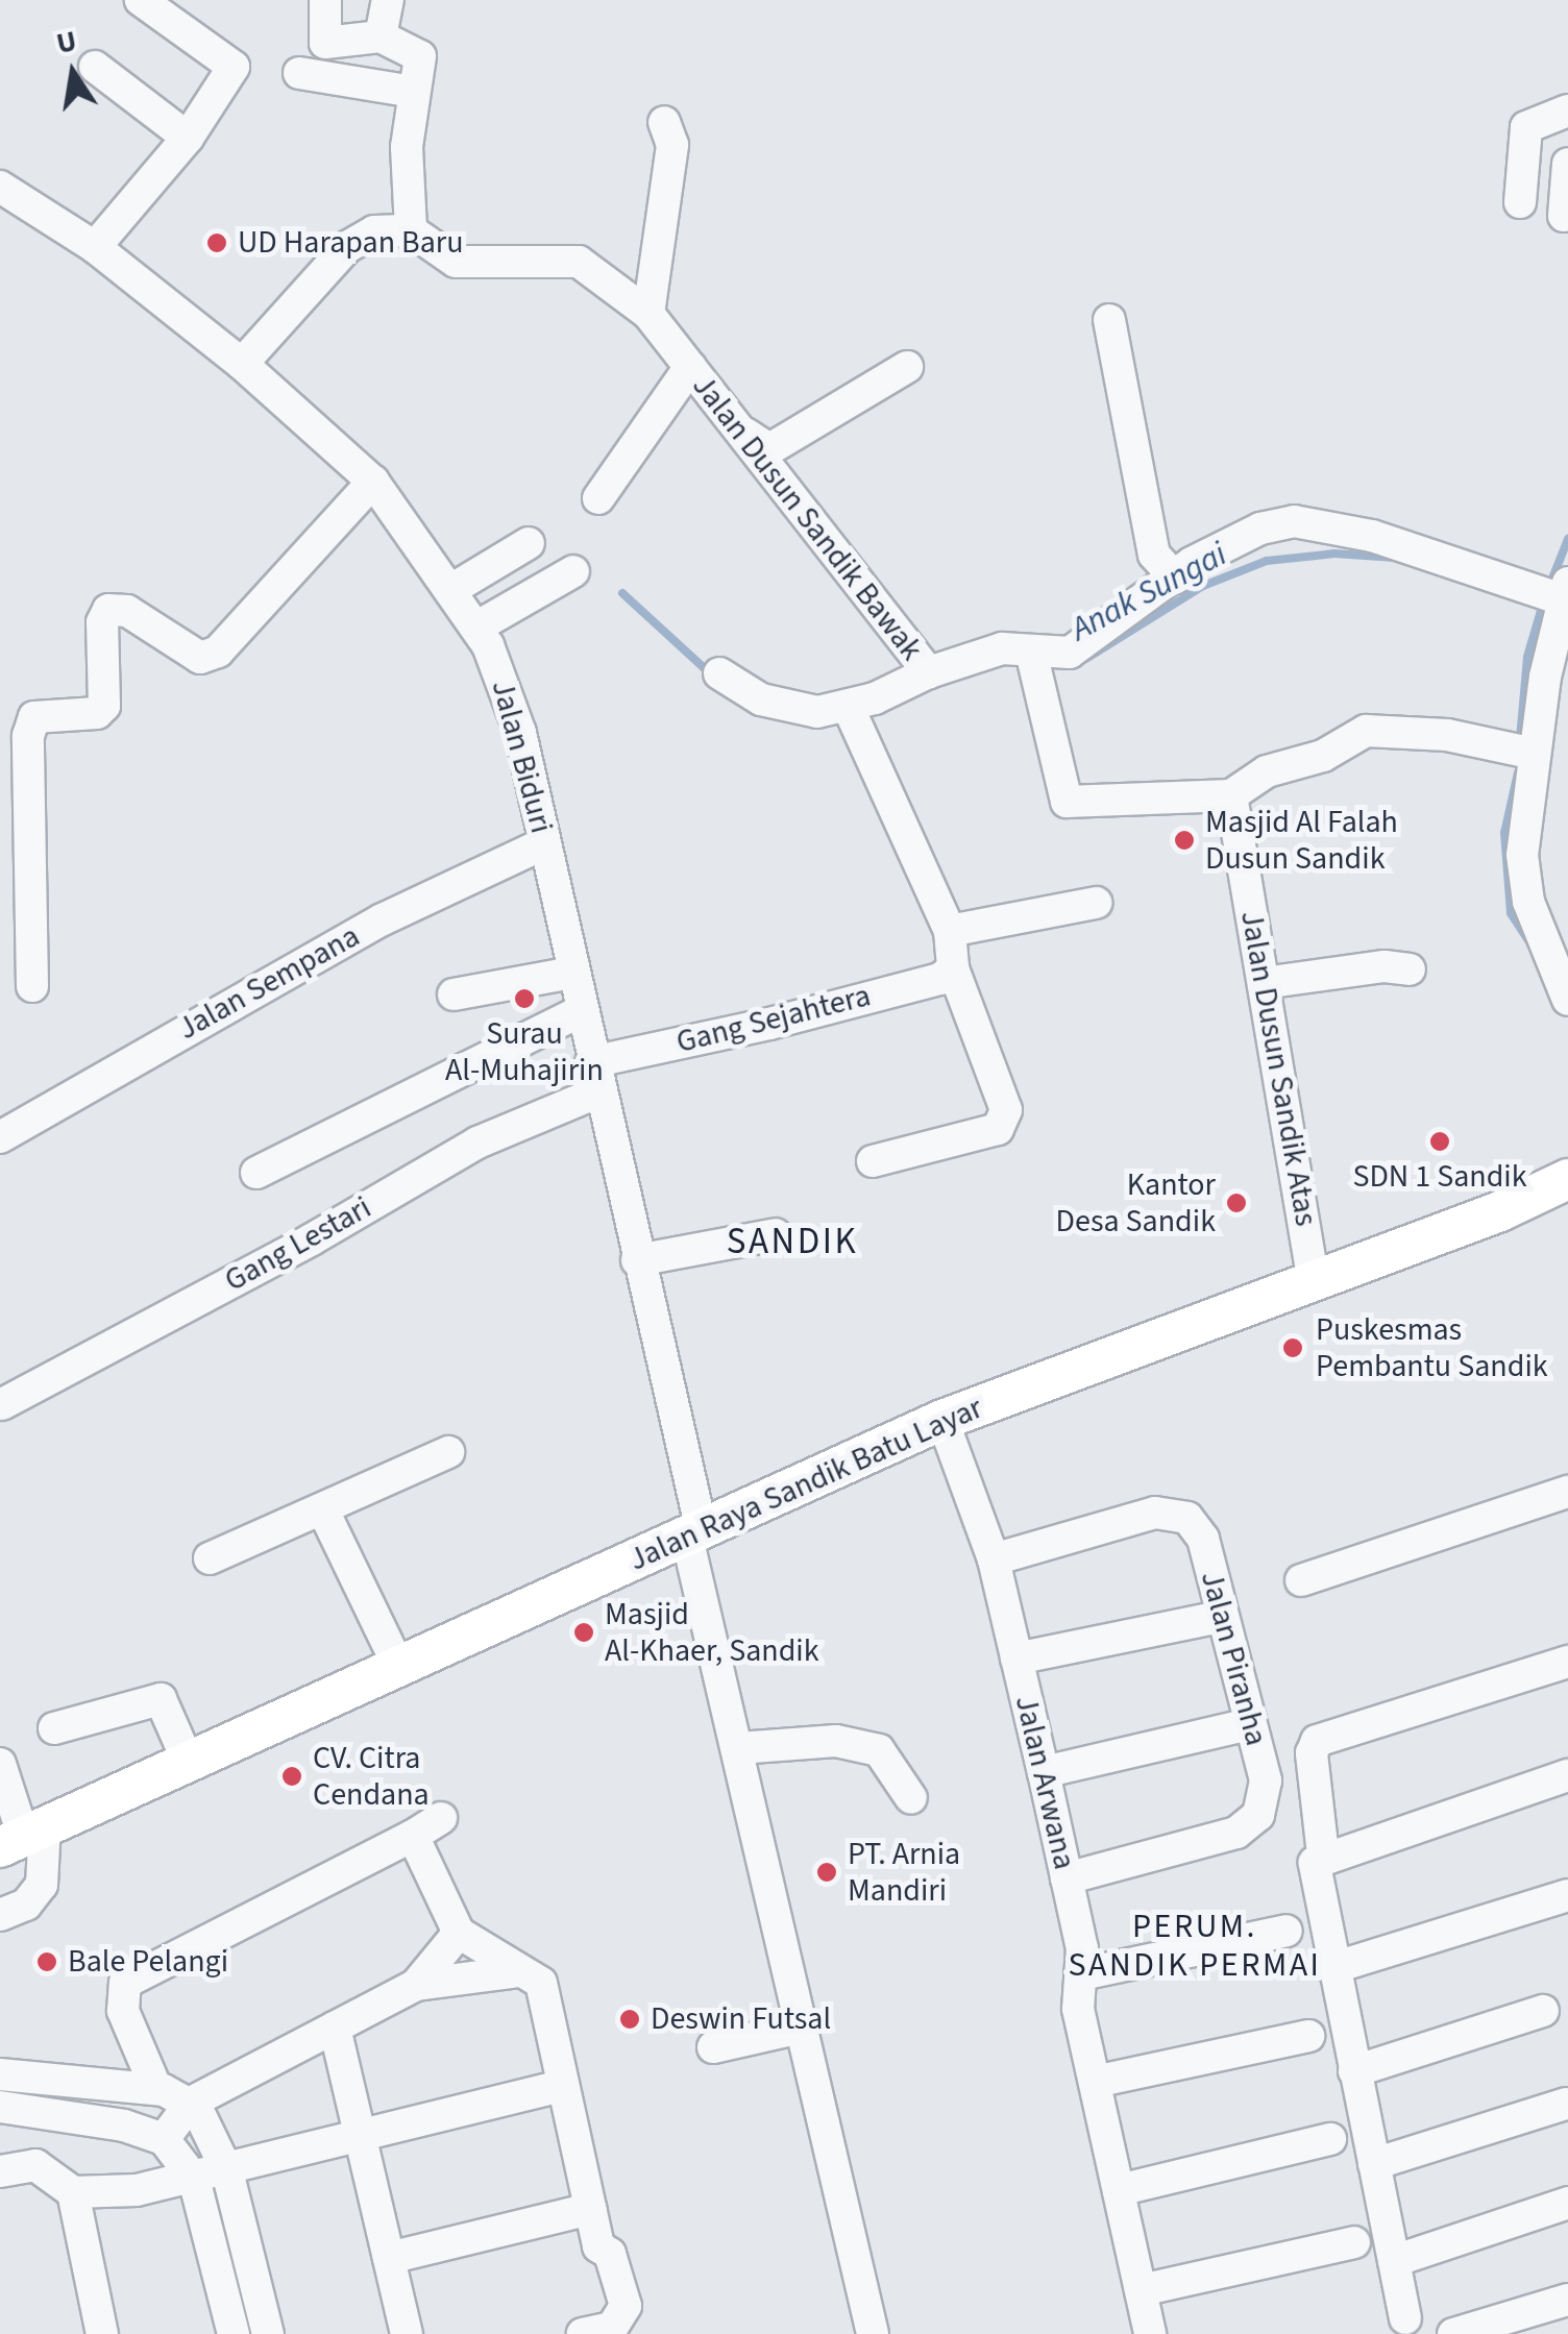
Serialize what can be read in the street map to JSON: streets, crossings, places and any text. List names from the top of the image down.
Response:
{
  "streets": {
    "main road": ["Jalan Raya Sandik Batu Layar"],
    "street": [
      "Jalan Dusun Sandik Bawak",
      "Jalan Biduri",
      "Jalan Sempana",
      "Gang Sejahtera",
      "Jalan Dusun Sandik Atas",
      "Gang Lestari",
      "Jalan Piranha",
      "Jalan Arwana"
    ]
  },
  "crossings": [
    ["Jalan Biduri", "Jalan Sempana"],
    ["Jalan Biduri", "Gang Sejahtera"],
    ["Jalan Biduri", "Gang Lestari"],
    ["Jalan Biduri", "Jalan Raya Sandik Batu Layar"],
    ["Gang Sejahtera", "Gang Lestari"],
    ["Jalan Dusun Sandik Atas", "Jalan Raya Sandik Batu Layar"],
    ["Jalan Raya Sandik Batu Layar", "Jalan Arwana"],
    ["Jalan Piranha", "Jalan Arwana"]
  ],
  "districts": ["SANDIK", "PERUM. SANDIK PERMAI"],
  "water": ["Anak Sungai"],
  "places": [
    "UD Harapan Baru",
    "Masjid Al Falah Dusun Sandik",
    "Surau Al-Muhajirin",
    "SDN 1 Sandik",
    "Kantor Desa Sandik",
    "Puskesmas Pembantu Sandik",
    "Masjid Al-Khaer, Sandik",
    "CV. Citra Cendana",
    "PT. Arnia Mandiri",
    "Bale Pelangi",
    "Deswin Futsal"
  ],
  "north": "top"
}
